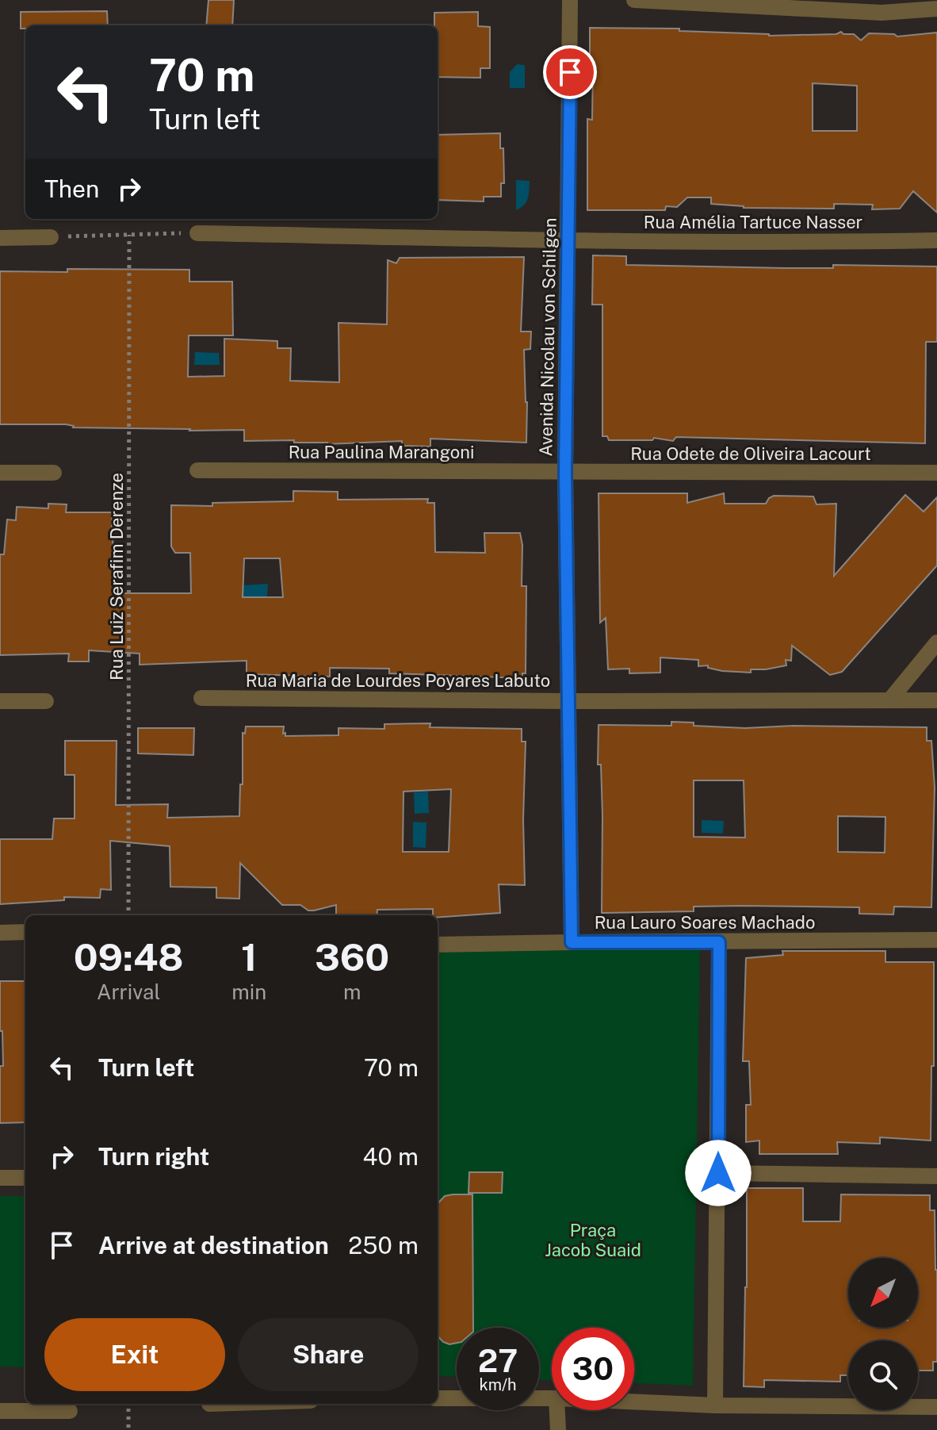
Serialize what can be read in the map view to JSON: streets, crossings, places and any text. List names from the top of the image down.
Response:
{
  "streets": {
    "street": [
      "Rua Amélia Tartuce Nasser",
      "Avenida Nicolau von Schilgen",
      "Rua Paulina Marangoni",
      "Rua Odete de Oliveira Lacourt",
      "Rua Maria de Lourdes Poyares Labuto",
      "Rua Lauro Soares Machado"
    ],
    "path": ["Rua Luiz Serafim Derenze"]
  },
  "crossings": [
    ["Rua Amélia Tartuce Nasser", "Avenida Nicolau von Schilgen"],
    ["Avenida Nicolau von Schilgen", "Rua Paulina Marangoni"],
    ["Avenida Nicolau von Schilgen", "Rua Odete de Oliveira Lacourt"],
    ["Avenida Nicolau von Schilgen", "Rua Maria de Lourdes Poyares Labuto"],
    ["Avenida Nicolau von Schilgen", "Rua Lauro Soares Machado"],
    ["Rua Paulina Marangoni", "Rua Odete de Oliveira Lacourt"]
  ],
  "parks": ["Praça Jacob Suaid"],
  "north": "bottom left",
  "page": {
    "turn": ["70 m", "Turn left"],
    "then": "Then",
    "eta": [
      "09:48",
      "Arrival",
      "1",
      "min",
      "360",
      "m"
    ],
    "list": [
      {
        "name": "Turn left",
        "value": "70 m"
      },
      {
        "name": "Turn right",
        "value": "40 m"
      },
      {
        "name": "Arrive at destination",
        "value": "250 m"
      }
    ],
    "buttons": ["Exit", "Share"],
    "speed": "27 km/h",
    "limit": "30"
  }
}
